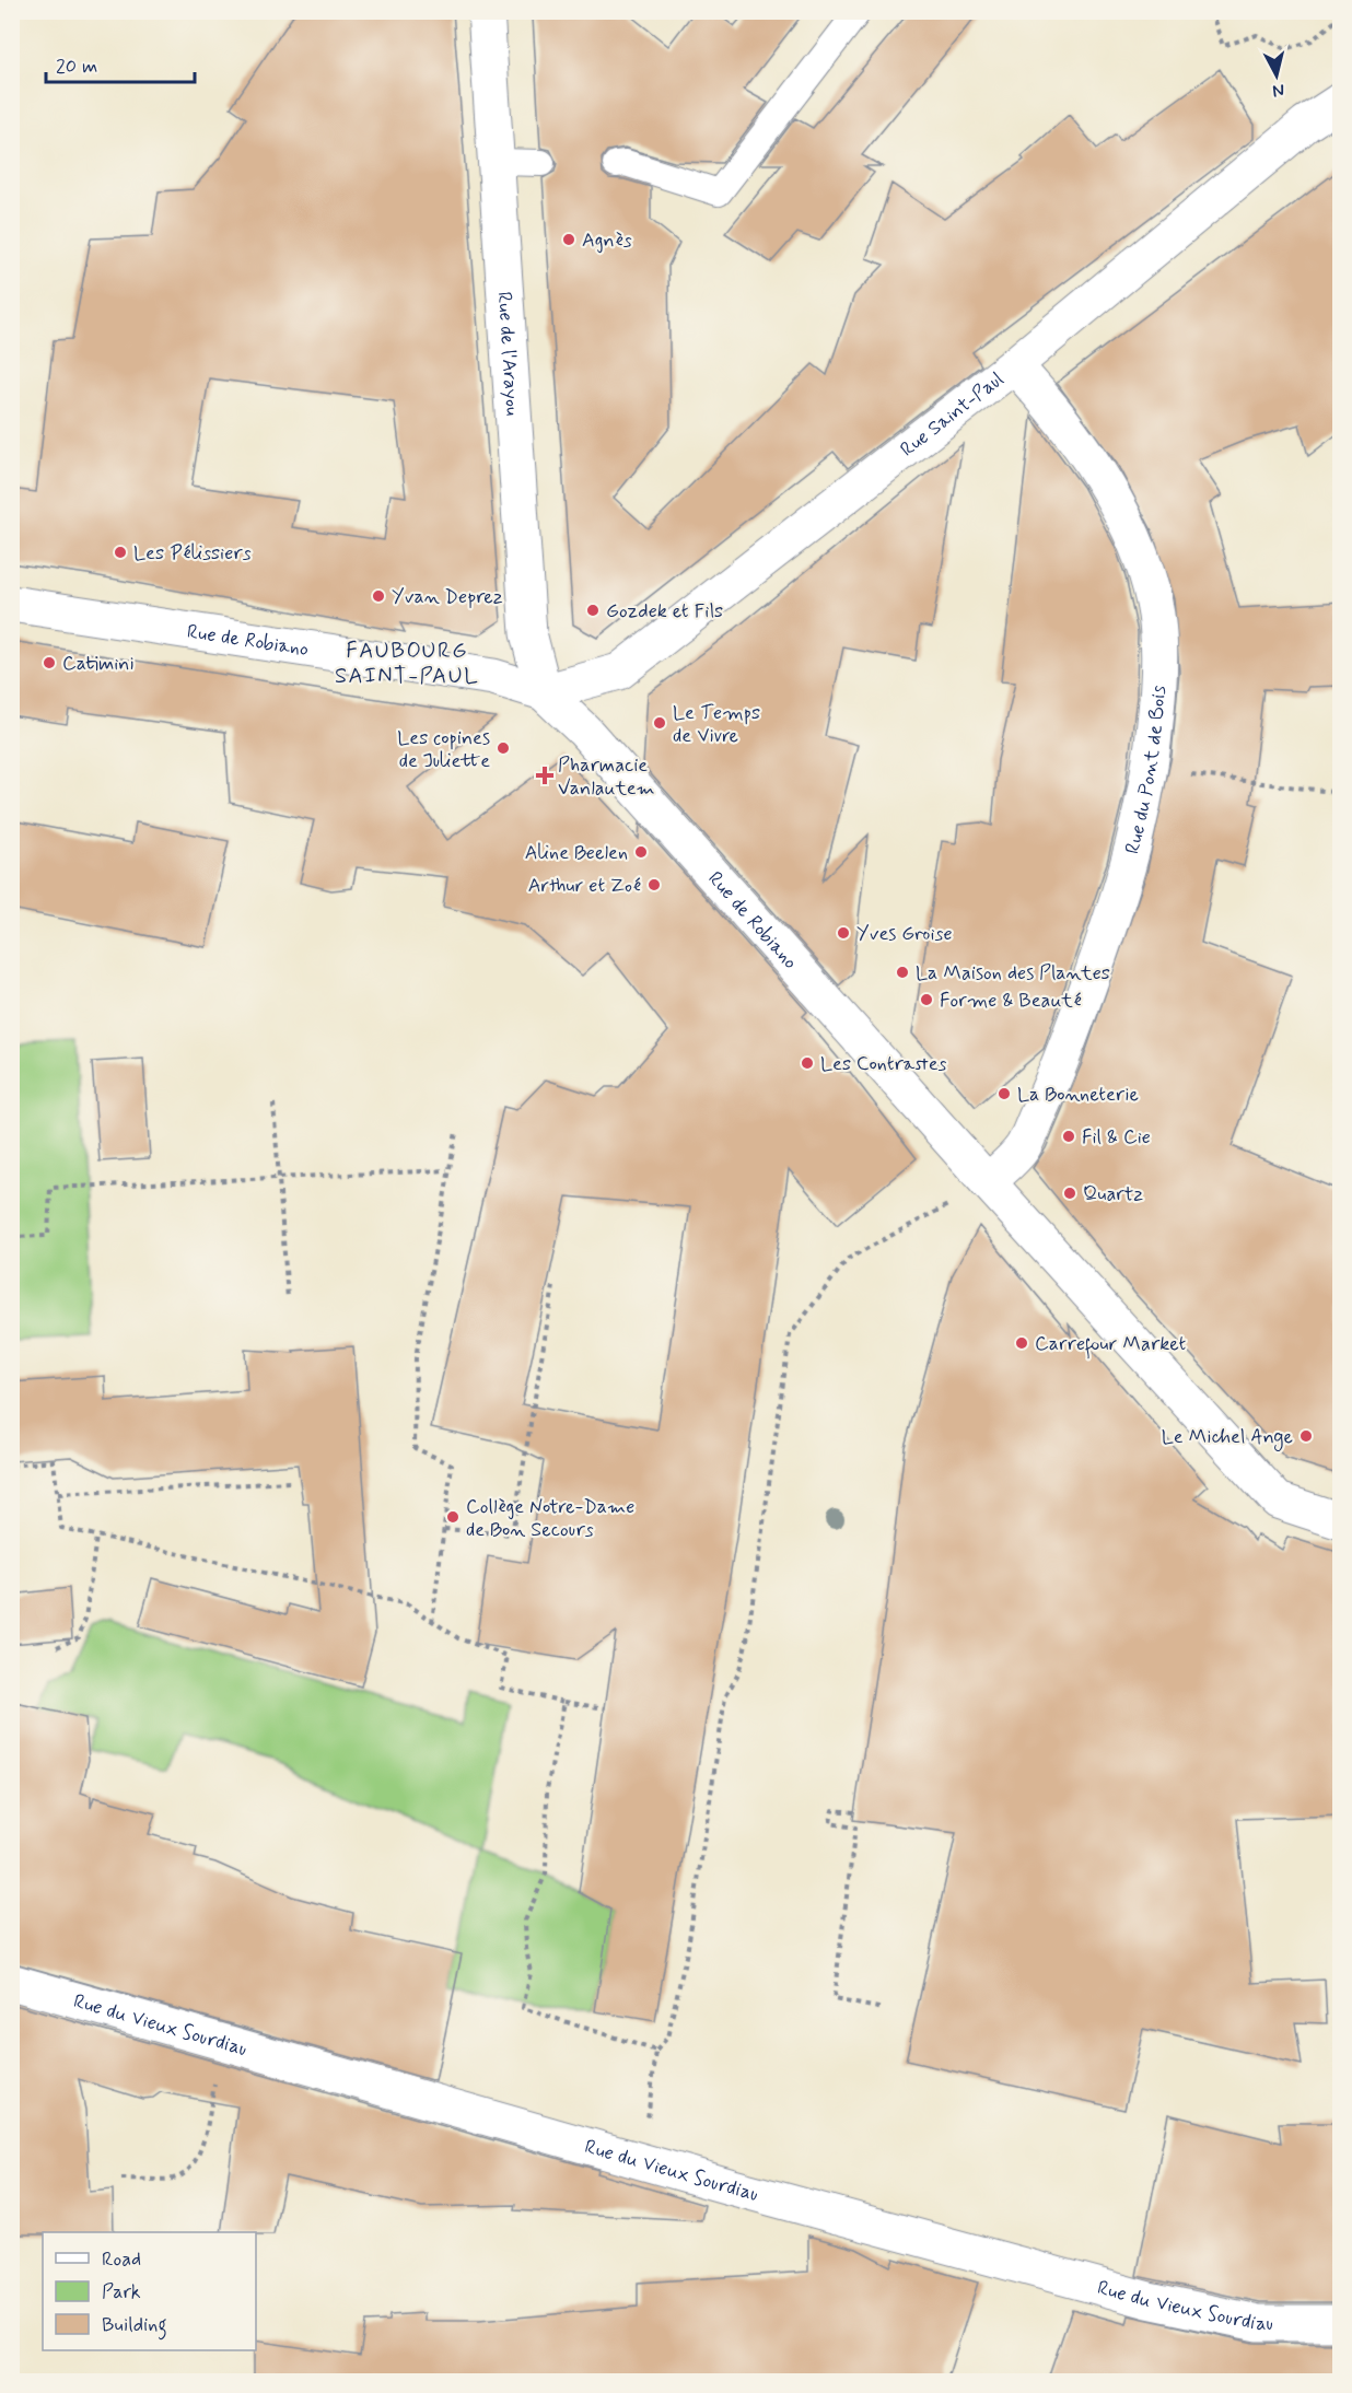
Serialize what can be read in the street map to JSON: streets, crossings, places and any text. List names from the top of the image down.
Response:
{
  "streets": {
    "street": [
      "Rue de l'Arayou",
      "Rue Saint-Paul",
      "Rue de Robiano",
      "Rue du Pont de Bois",
      "Rue du Vieux Sourdiau"
    ]
  },
  "crossings": [
    ["Rue de l'Arayou", "Rue Saint-Paul"],
    ["Rue de l'Arayou", "Rue de Robiano"],
    ["Rue Saint-Paul", "Rue de Robiano"],
    ["Rue Saint-Paul", "Rue du Pont de Bois"],
    ["Rue de Robiano", "Rue du Pont de Bois"]
  ],
  "districts": ["FAUBOURG SAINT-PAUL"],
  "places": {
    "other": [
      "Agnès",
      "Les Pélissiers",
      "Yvan Deprez",
      "Gozdek et Fils",
      "Catimini",
      "Le Temps de Vivre",
      "Les copines de Juliette",
      "Aline Beelen",
      "Arthur et Zoé",
      "Yves Groise",
      "La Maison des Plantes",
      "Forme & Beauté",
      "Les Contrastes",
      "La Bonneterie",
      "Fil & Cie",
      "Quartz",
      "Carrefour Market",
      "Le Michel Ange",
      "Collège Notre-Dame de Bon Secours"
    ],
    "health": ["Pharmacie Vanlautem"]
  },
  "legend": ["Road", "Park", "Building"],
  "scale_bar": "20 m",
  "north": "bottom"
}
